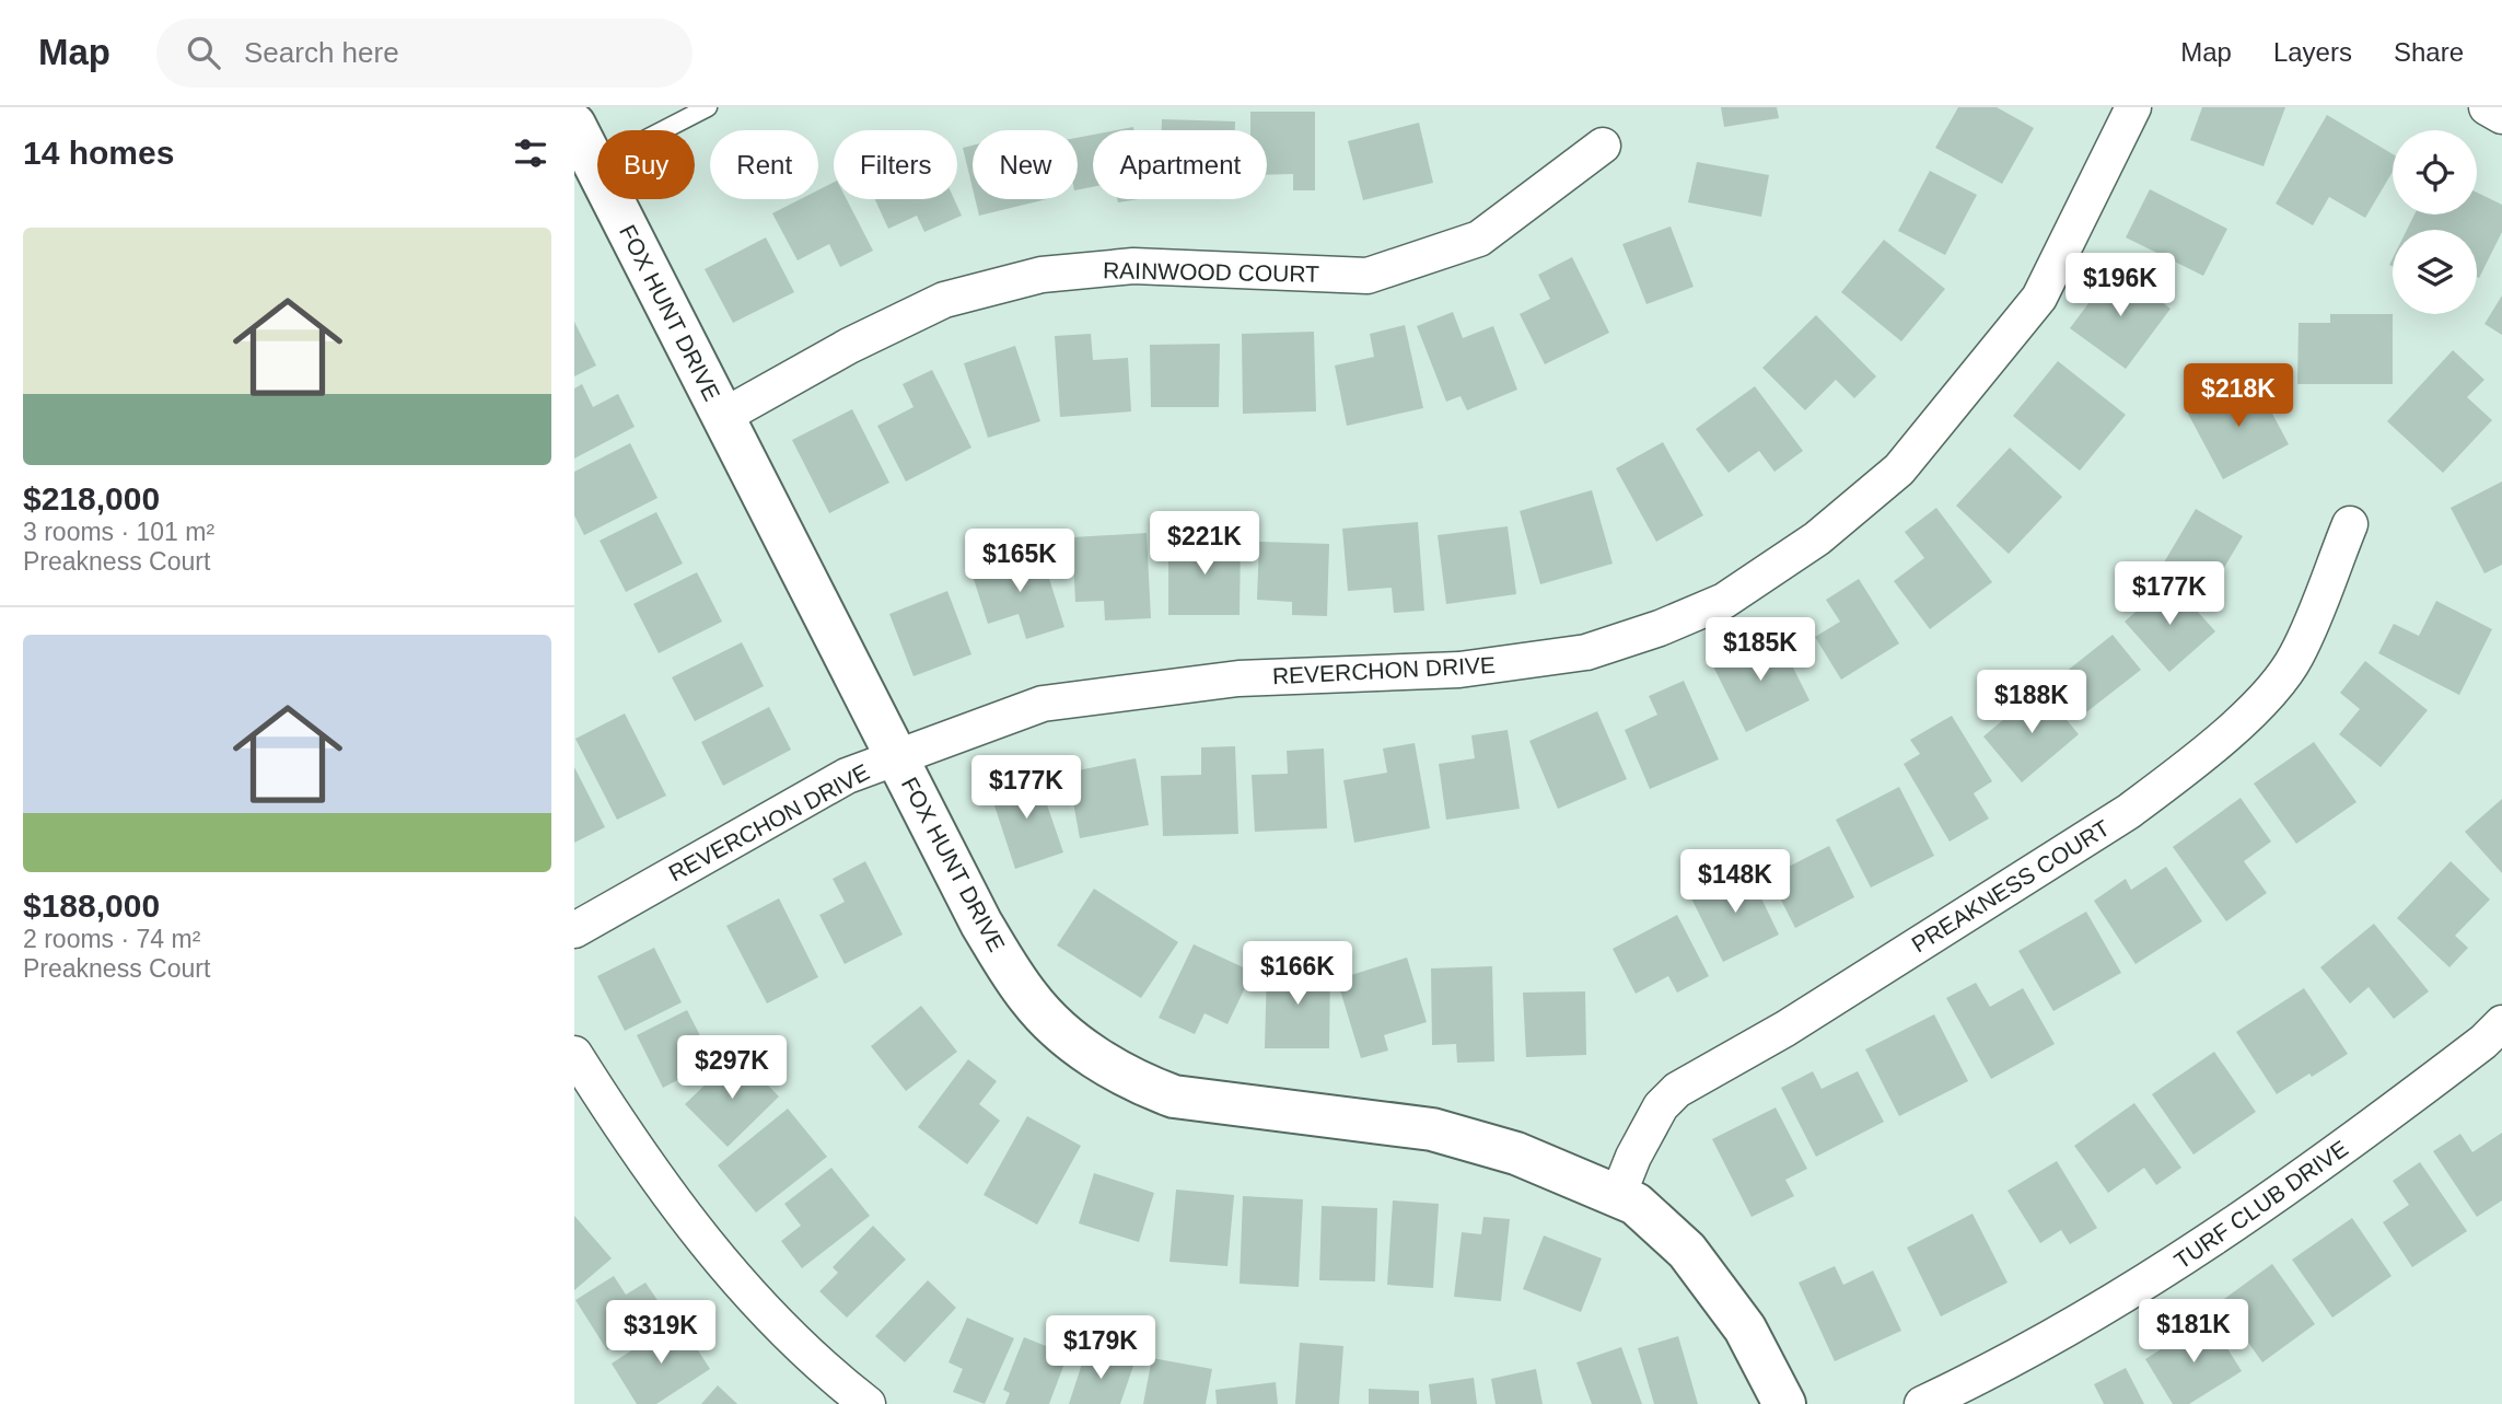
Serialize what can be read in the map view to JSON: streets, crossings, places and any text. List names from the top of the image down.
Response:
{
  "streets": {
    "street": [
      "RAINWOOD COURT",
      "FOX HUNT DRIVE",
      "REVERCHON DRIVE",
      "PREAKNESS COURT",
      "TURF CLUB DRIVE"
    ]
  },
  "crossings": [
    ["RAINWOOD COURT", "FOX HUNT DRIVE"],
    ["FOX HUNT DRIVE", "REVERCHON DRIVE"],
    ["FOX HUNT DRIVE", "PREAKNESS COURT"]
  ],
  "page": {
    "header": "Map",
    "search": "Search here",
    "nav": ["Map", "Layers", "Share"],
    "heading": "14 homes",
    "chip": [
      "Buy",
      "Rent",
      "Filters",
      "New",
      "Apartment"
    ],
    "list": [
      {
        "name": "$218,000",
        "note": "3 rooms · 101 m² · Preakness Court"
      },
      {
        "name": "$188,000",
        "note": "2 rooms · 74 m² · Preakness Court"
      }
    ],
    "price": [
      "$196K",
      "$218K",
      "$221K",
      "$165K",
      "$177K",
      "$185K",
      "$188K",
      "$177K",
      "$148K",
      "$166K",
      "$297K",
      "$181K",
      "$319K",
      "$179K"
    ]
  }
}
